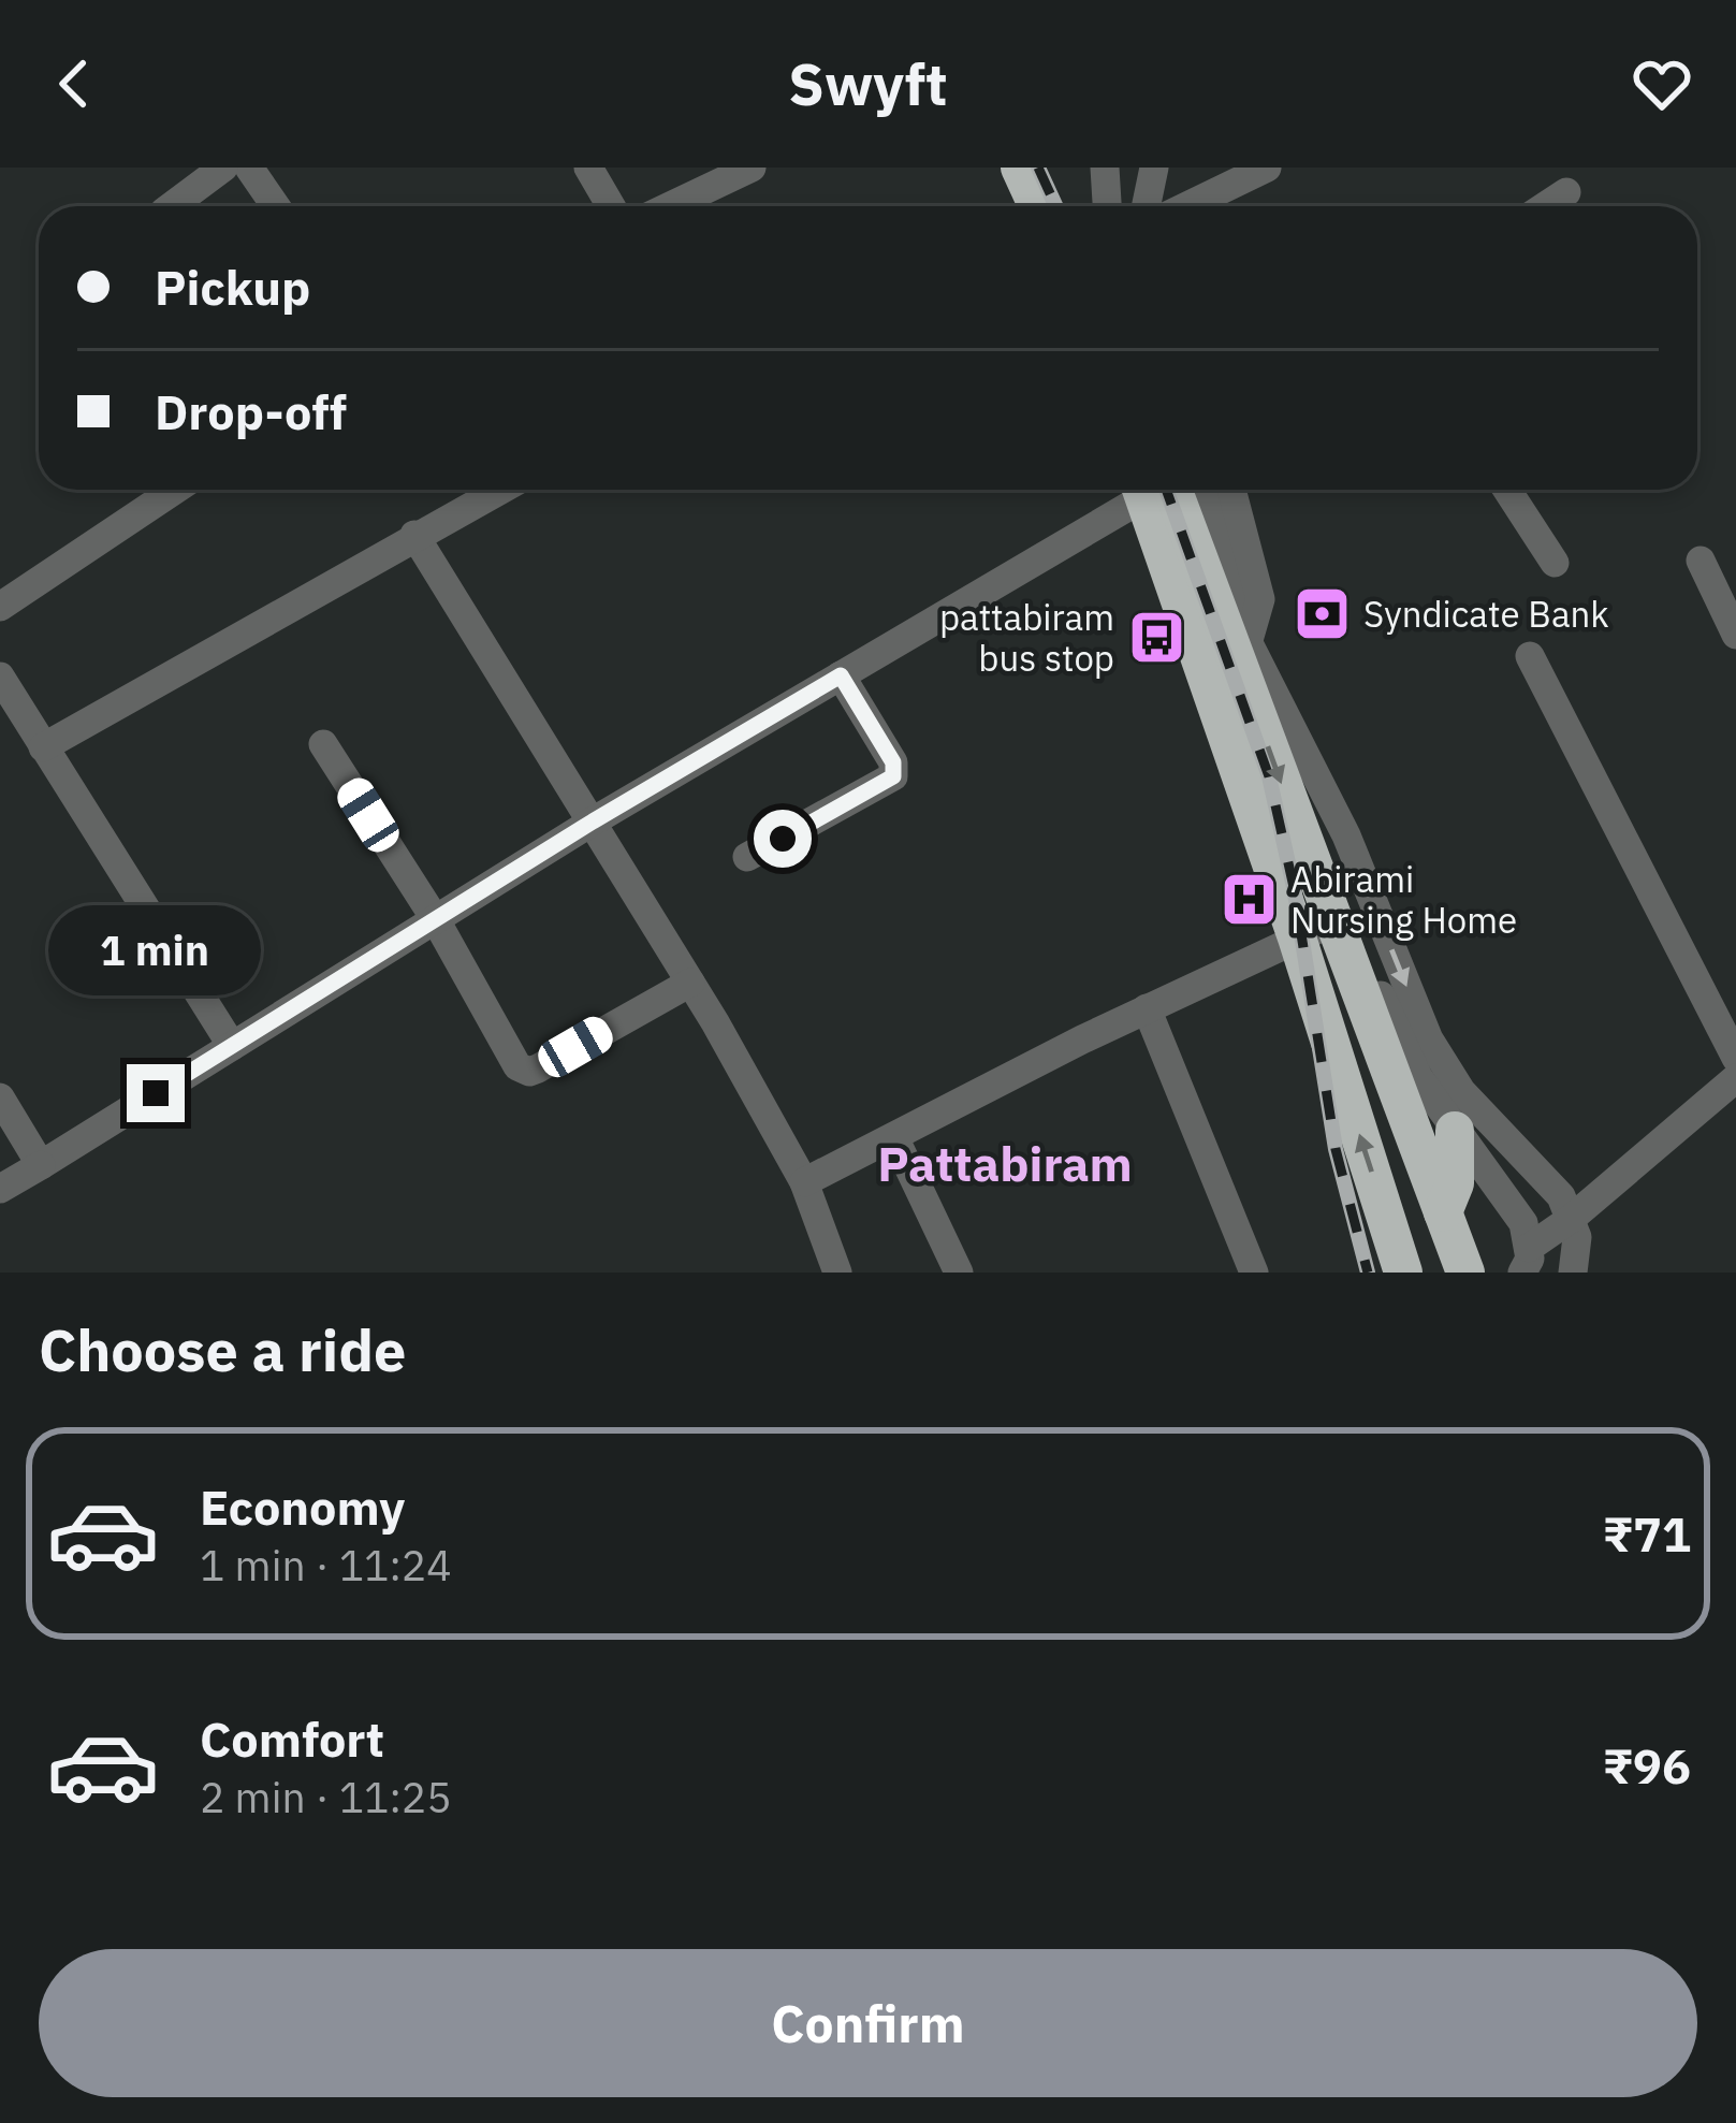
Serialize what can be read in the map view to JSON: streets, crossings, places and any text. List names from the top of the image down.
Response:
{
  "districts": ["Pattabiram"],
  "places": {
    "bank": ["Syndicate Bank"],
    "bus stop": ["pattabiram bus stop"],
    "hospital": ["Abirami Nursing Home"]
  },
  "page": {
    "header": "Swyft",
    "banner": ["Pickup", "Drop-off"],
    "bubble": "1 min",
    "heading": "Choose a ride",
    "list": [
      {
        "name": "Economy",
        "note": "1 min · 11:24",
        "value": "₹71"
      },
      {
        "name": "Comfort",
        "note": "2 min · 11:25",
        "value": "₹96"
      }
    ],
    "buttons": "Confirm"
  }
}
